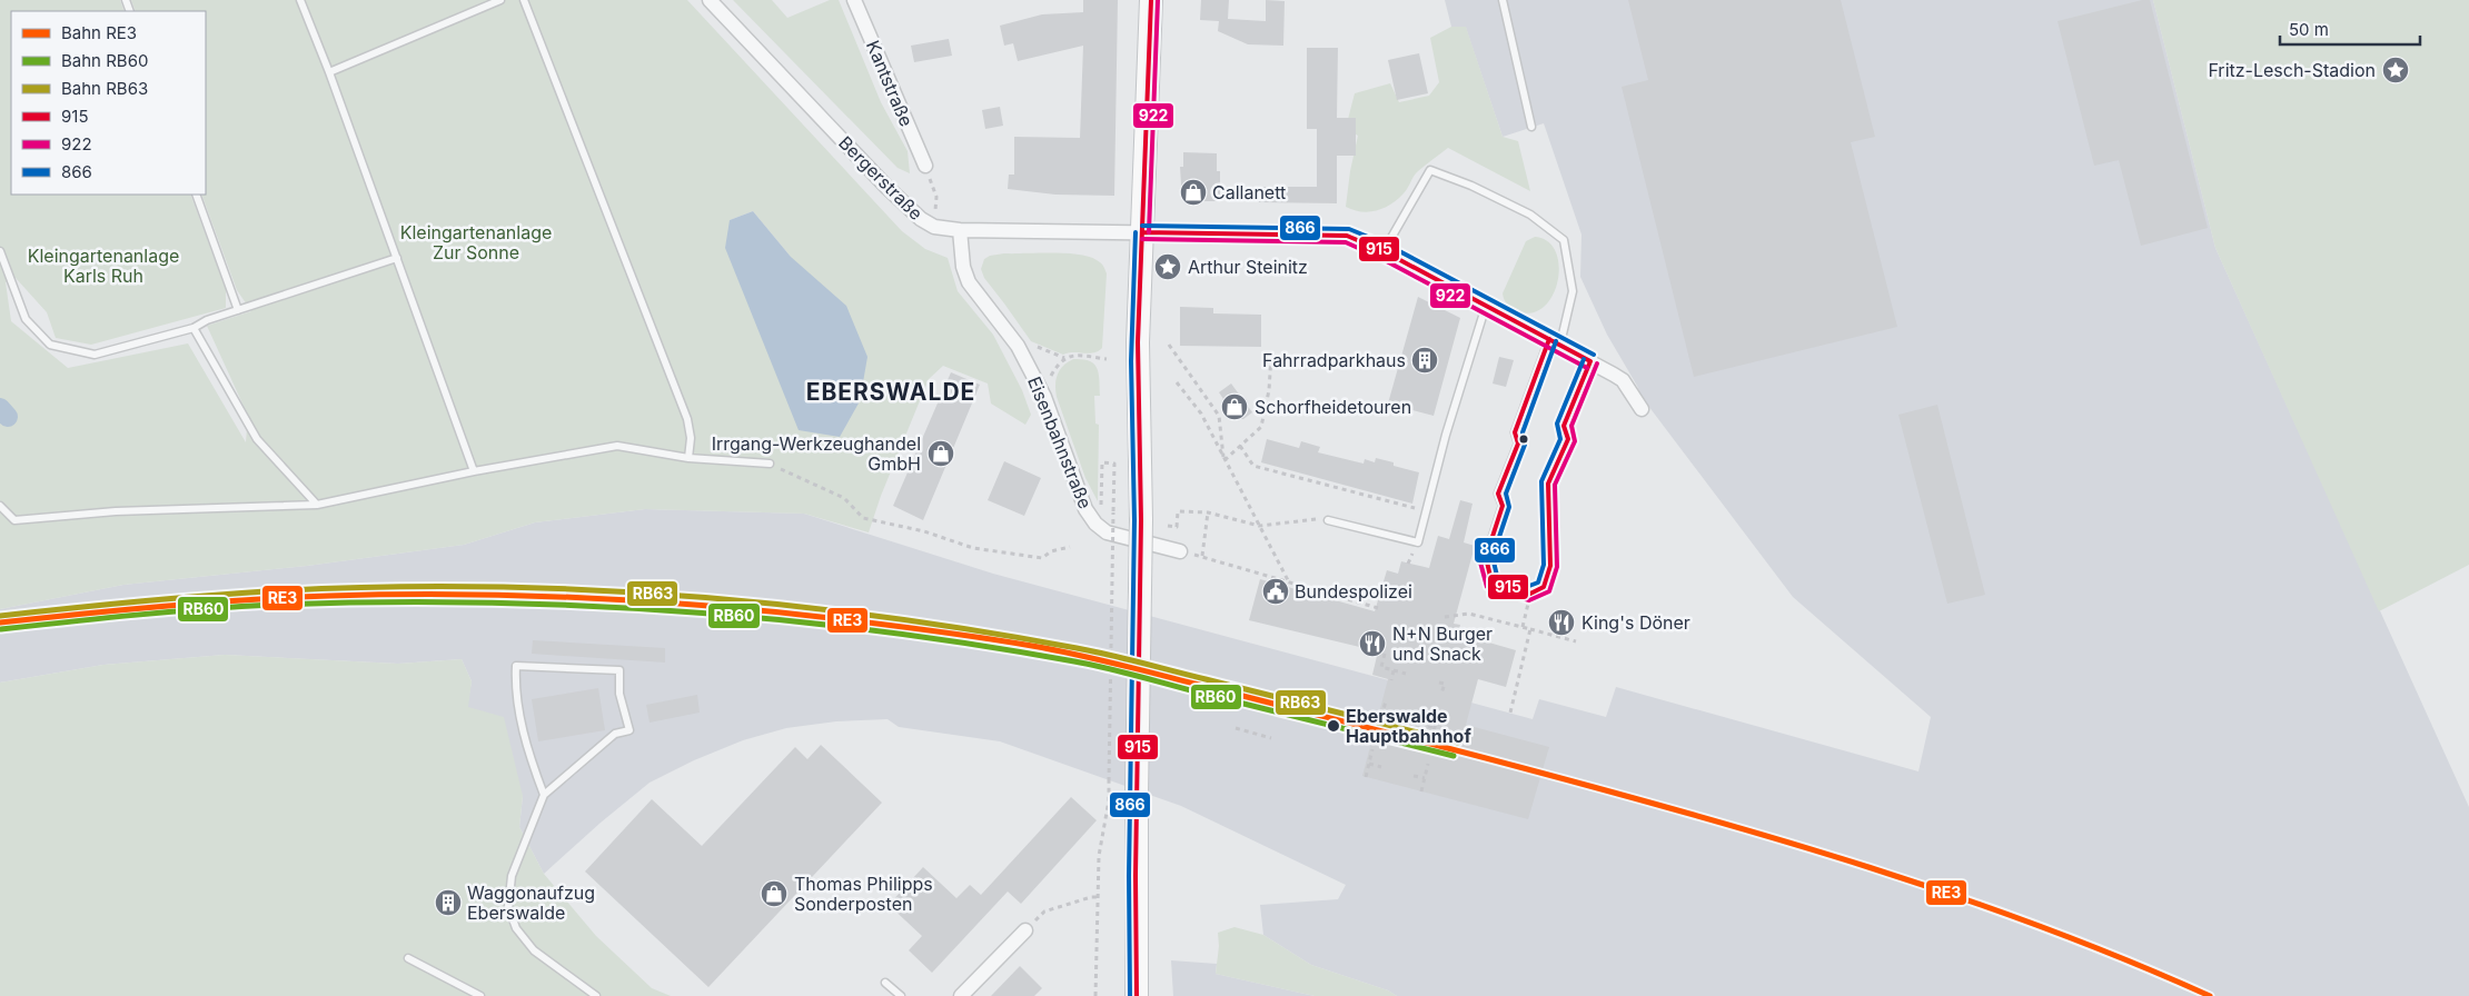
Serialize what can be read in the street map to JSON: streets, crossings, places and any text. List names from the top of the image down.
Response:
{
  "streets": {
    "street": ["Kantstraße", "Bergerstraße", "Eisenbahnstraße"]
  },
  "crossings": [
    ["Bergerstraße", "Eisenbahnstraße"]
  ],
  "districts": ["EBERSWALDE"],
  "parks": ["Kleingartenanlage Zur Sonne", "Kleingartenanlage Karls Ruh"],
  "places": {
    "place": ["Fritz-Lesch-Stadion", "Arthur Steinitz"],
    "shop": [
      "Callanett",
      "Schorfheidetouren",
      "Irrgang-Werkzeughandel GmbH",
      "Thomas Philipps Sonderposten"
    ],
    "building": ["Fahrradparkhaus", "Waggonaufzug Eberswalde"],
    "public building": ["Bundespolizei"],
    "restaurant": ["King's Döner", "N+N Burger und Snack"],
    "other": ["Eberswalde Hauptbahnhof"]
  },
  "lines": [
    "transit line 915",
    "transit line 922",
    "transit line 866",
    "rail line RB63",
    "rail line RE3",
    "rail line RB60"
  ],
  "legend": [
    "Bahn RE3",
    "Bahn RB60",
    "Bahn RB63",
    "915",
    "922",
    "866"
  ],
  "scale_bar": "50 m"
}
